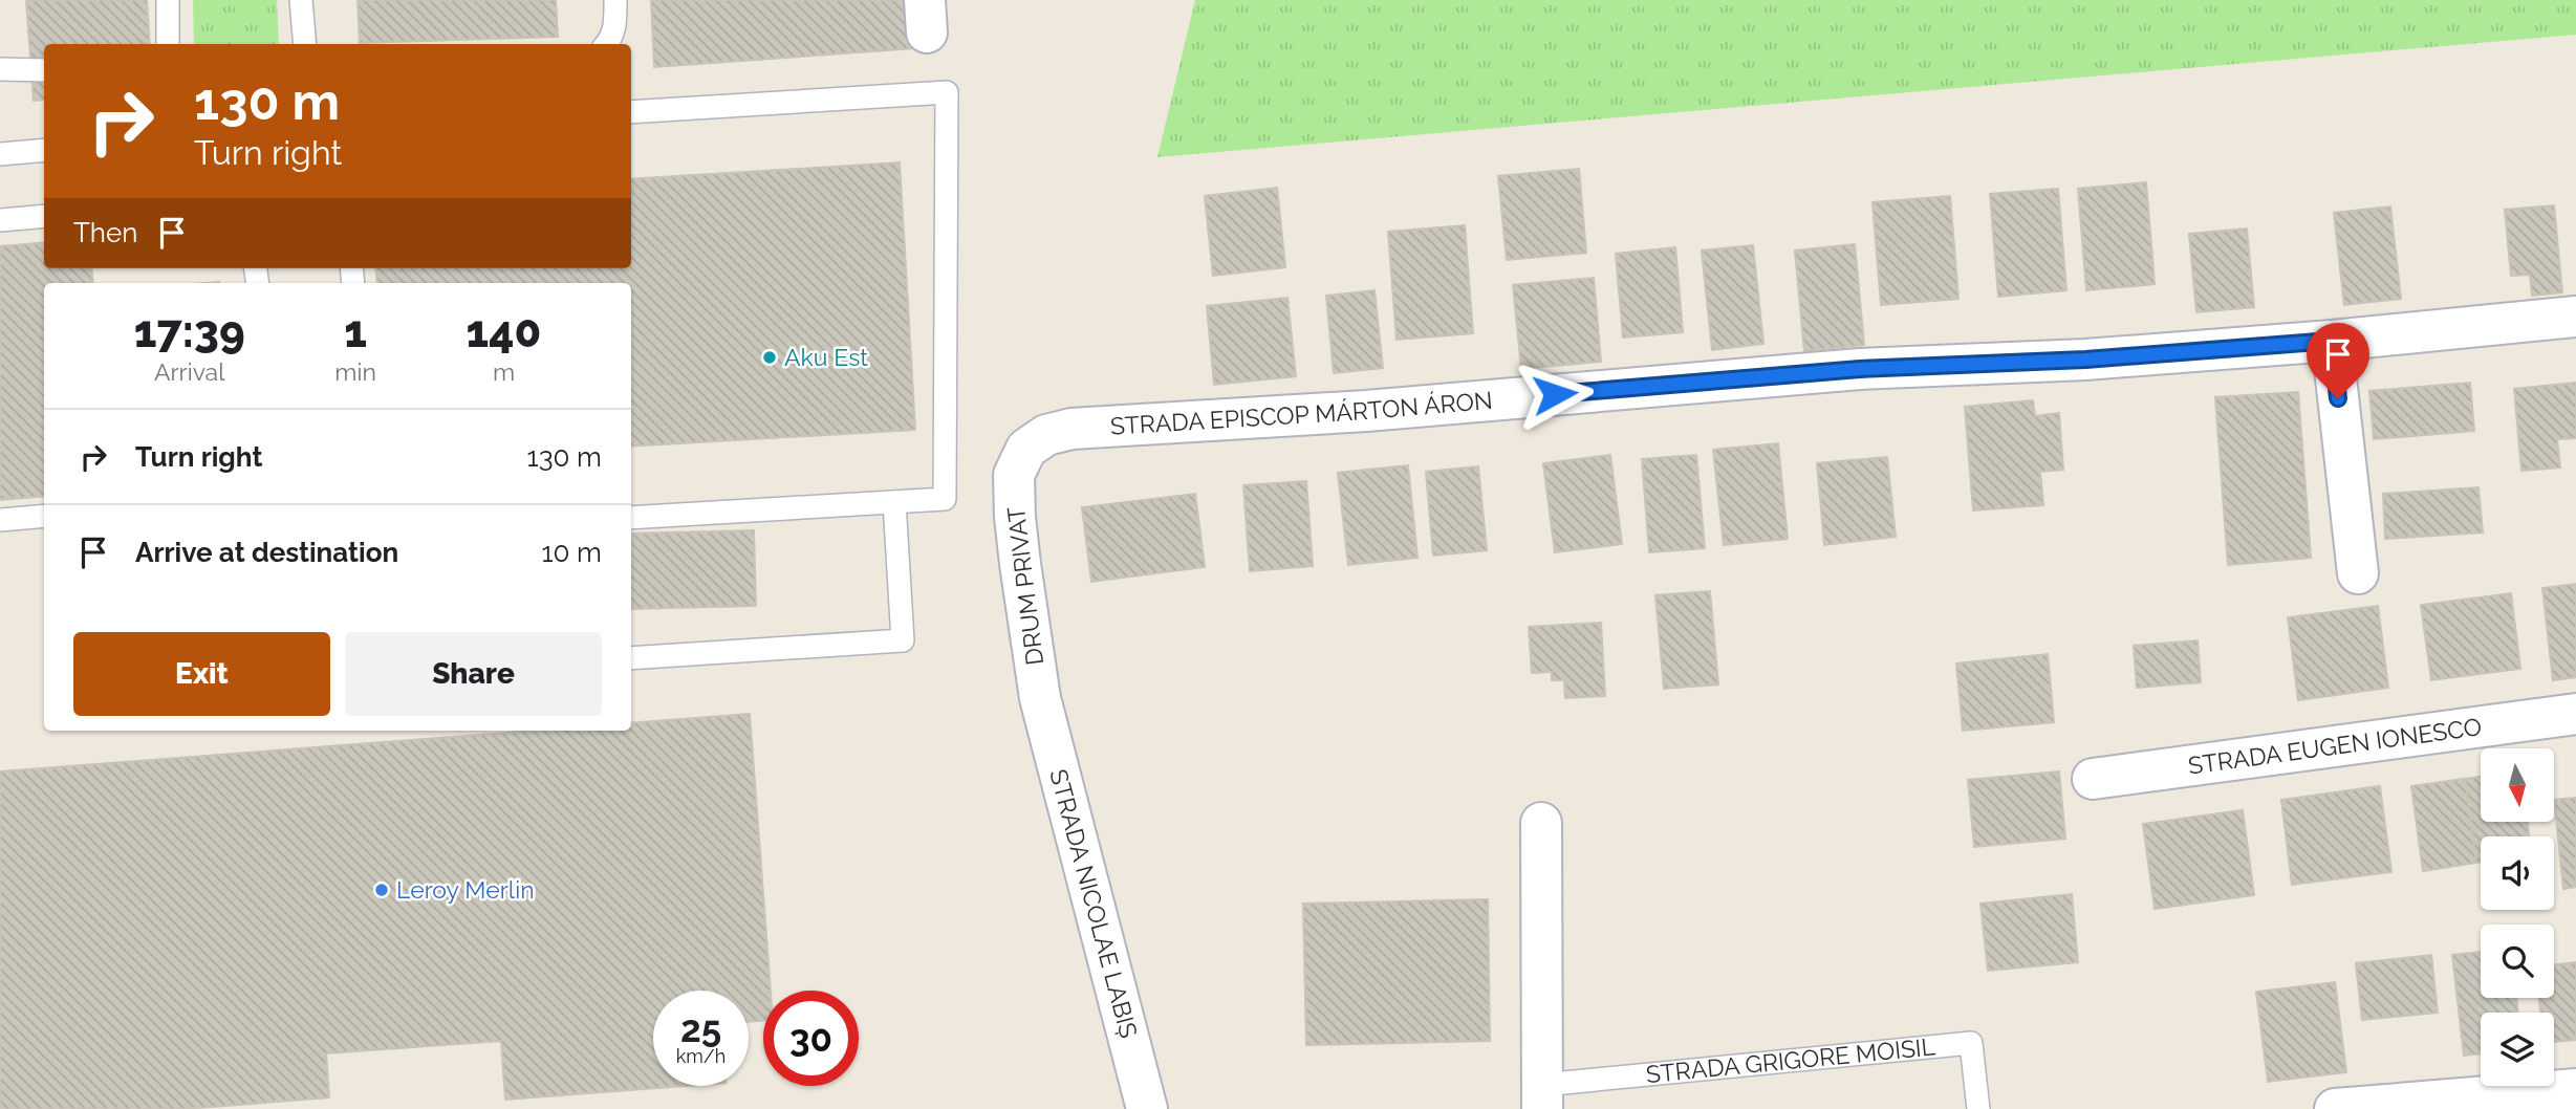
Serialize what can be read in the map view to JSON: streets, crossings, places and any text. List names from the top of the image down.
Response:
{
  "streets": {
    "street": [
      "STRADA EPISCOP MÁRTON ÁRON",
      "DRUM PRIVAT",
      "STRADA EUGEN IONESCO",
      "STRADA NICOLAE LABIȘ",
      "STRADA GRIGORE MOISIL"
    ]
  },
  "crossings": [
    ["STRADA EPISCOP MÁRTON ÁRON", "DRUM PRIVAT"],
    ["DRUM PRIVAT", "STRADA NICOLAE LABIȘ"]
  ],
  "places": ["Aku Est", "Leroy Merlin"],
  "north": "bottom",
  "page": {
    "turn": ["130 m", "Turn right"],
    "then": "Then",
    "eta": [
      "17:39",
      "Arrival",
      "1",
      "min",
      "140",
      "m"
    ],
    "list": [
      {
        "name": "Turn right",
        "value": "130 m"
      },
      {
        "name": "Arrive at destination",
        "value": "10 m"
      }
    ],
    "buttons": ["Exit", "Share"],
    "speed": "25 km/h",
    "limit": "30"
  }
}
